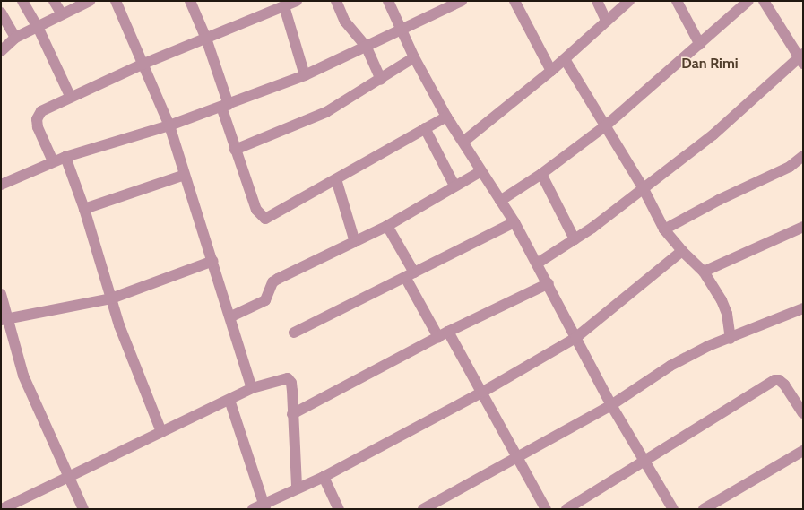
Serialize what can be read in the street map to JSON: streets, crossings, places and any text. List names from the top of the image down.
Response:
{
  "districts": ["Dan Rimi"]
}
